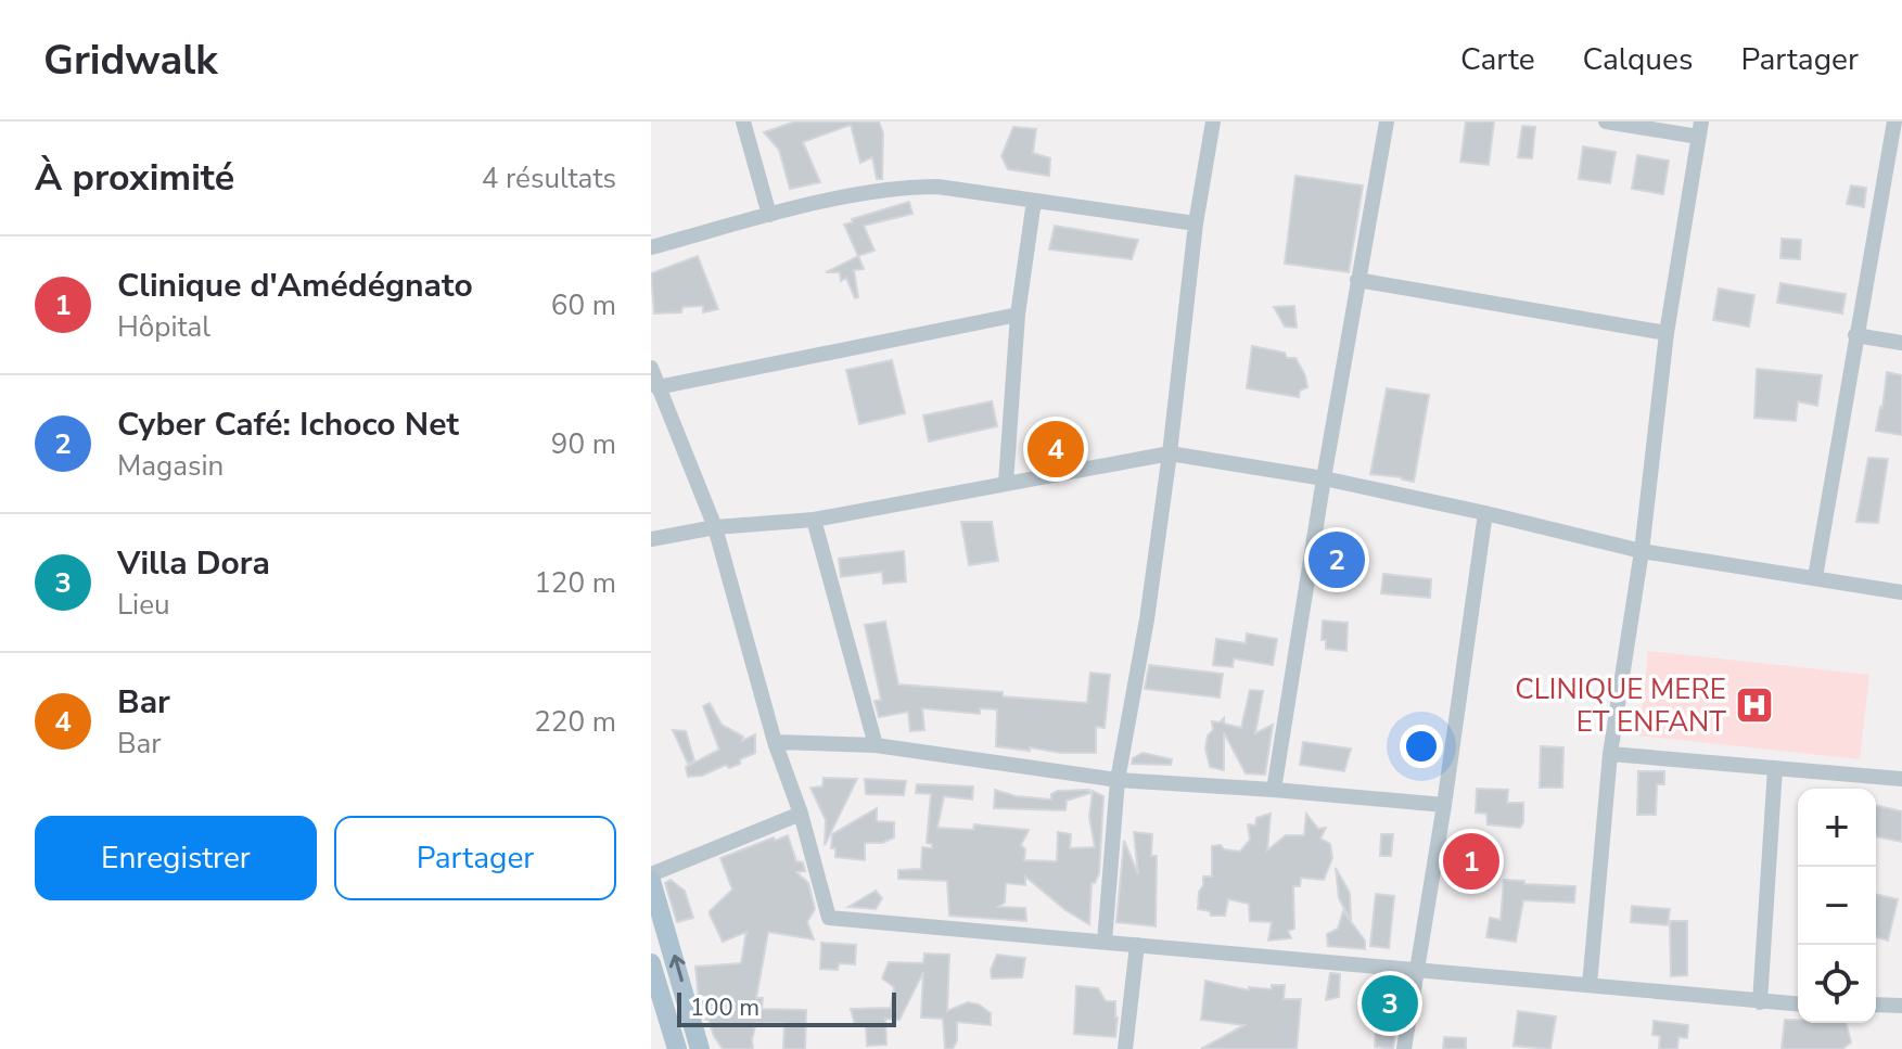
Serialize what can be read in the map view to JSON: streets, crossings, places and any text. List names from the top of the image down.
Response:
{
  "places": {
    "hospital": ["CLINIQUE MERE ET ENFANT"]
  },
  "scale_bar": "100 m",
  "page": {
    "header": "Gridwalk",
    "nav": ["Carte", "Calques", "Partager"],
    "heading": ["À proximité", "4 résultats"],
    "list": [
      {
        "mark": "1",
        "name": "Clinique d'Amédégnato",
        "note": "Hôpital",
        "value": "60 m"
      },
      {
        "mark": "2",
        "name": "Cyber Café: Ichoco Net",
        "note": "Magasin",
        "value": "90 m"
      },
      {
        "mark": "3",
        "name": "Villa Dora",
        "note": "Lieu",
        "value": "120 m"
      },
      {
        "mark": "4",
        "name": "Bar",
        "note": "Bar",
        "value": "220 m"
      }
    ],
    "pins": [
      "4",
      "2",
      "1",
      "3"
    ],
    "map_buttons": ["+", "−"],
    "buttons": ["Enregistrer", "Partager"],
    "scale": "100 m"
  }
}
